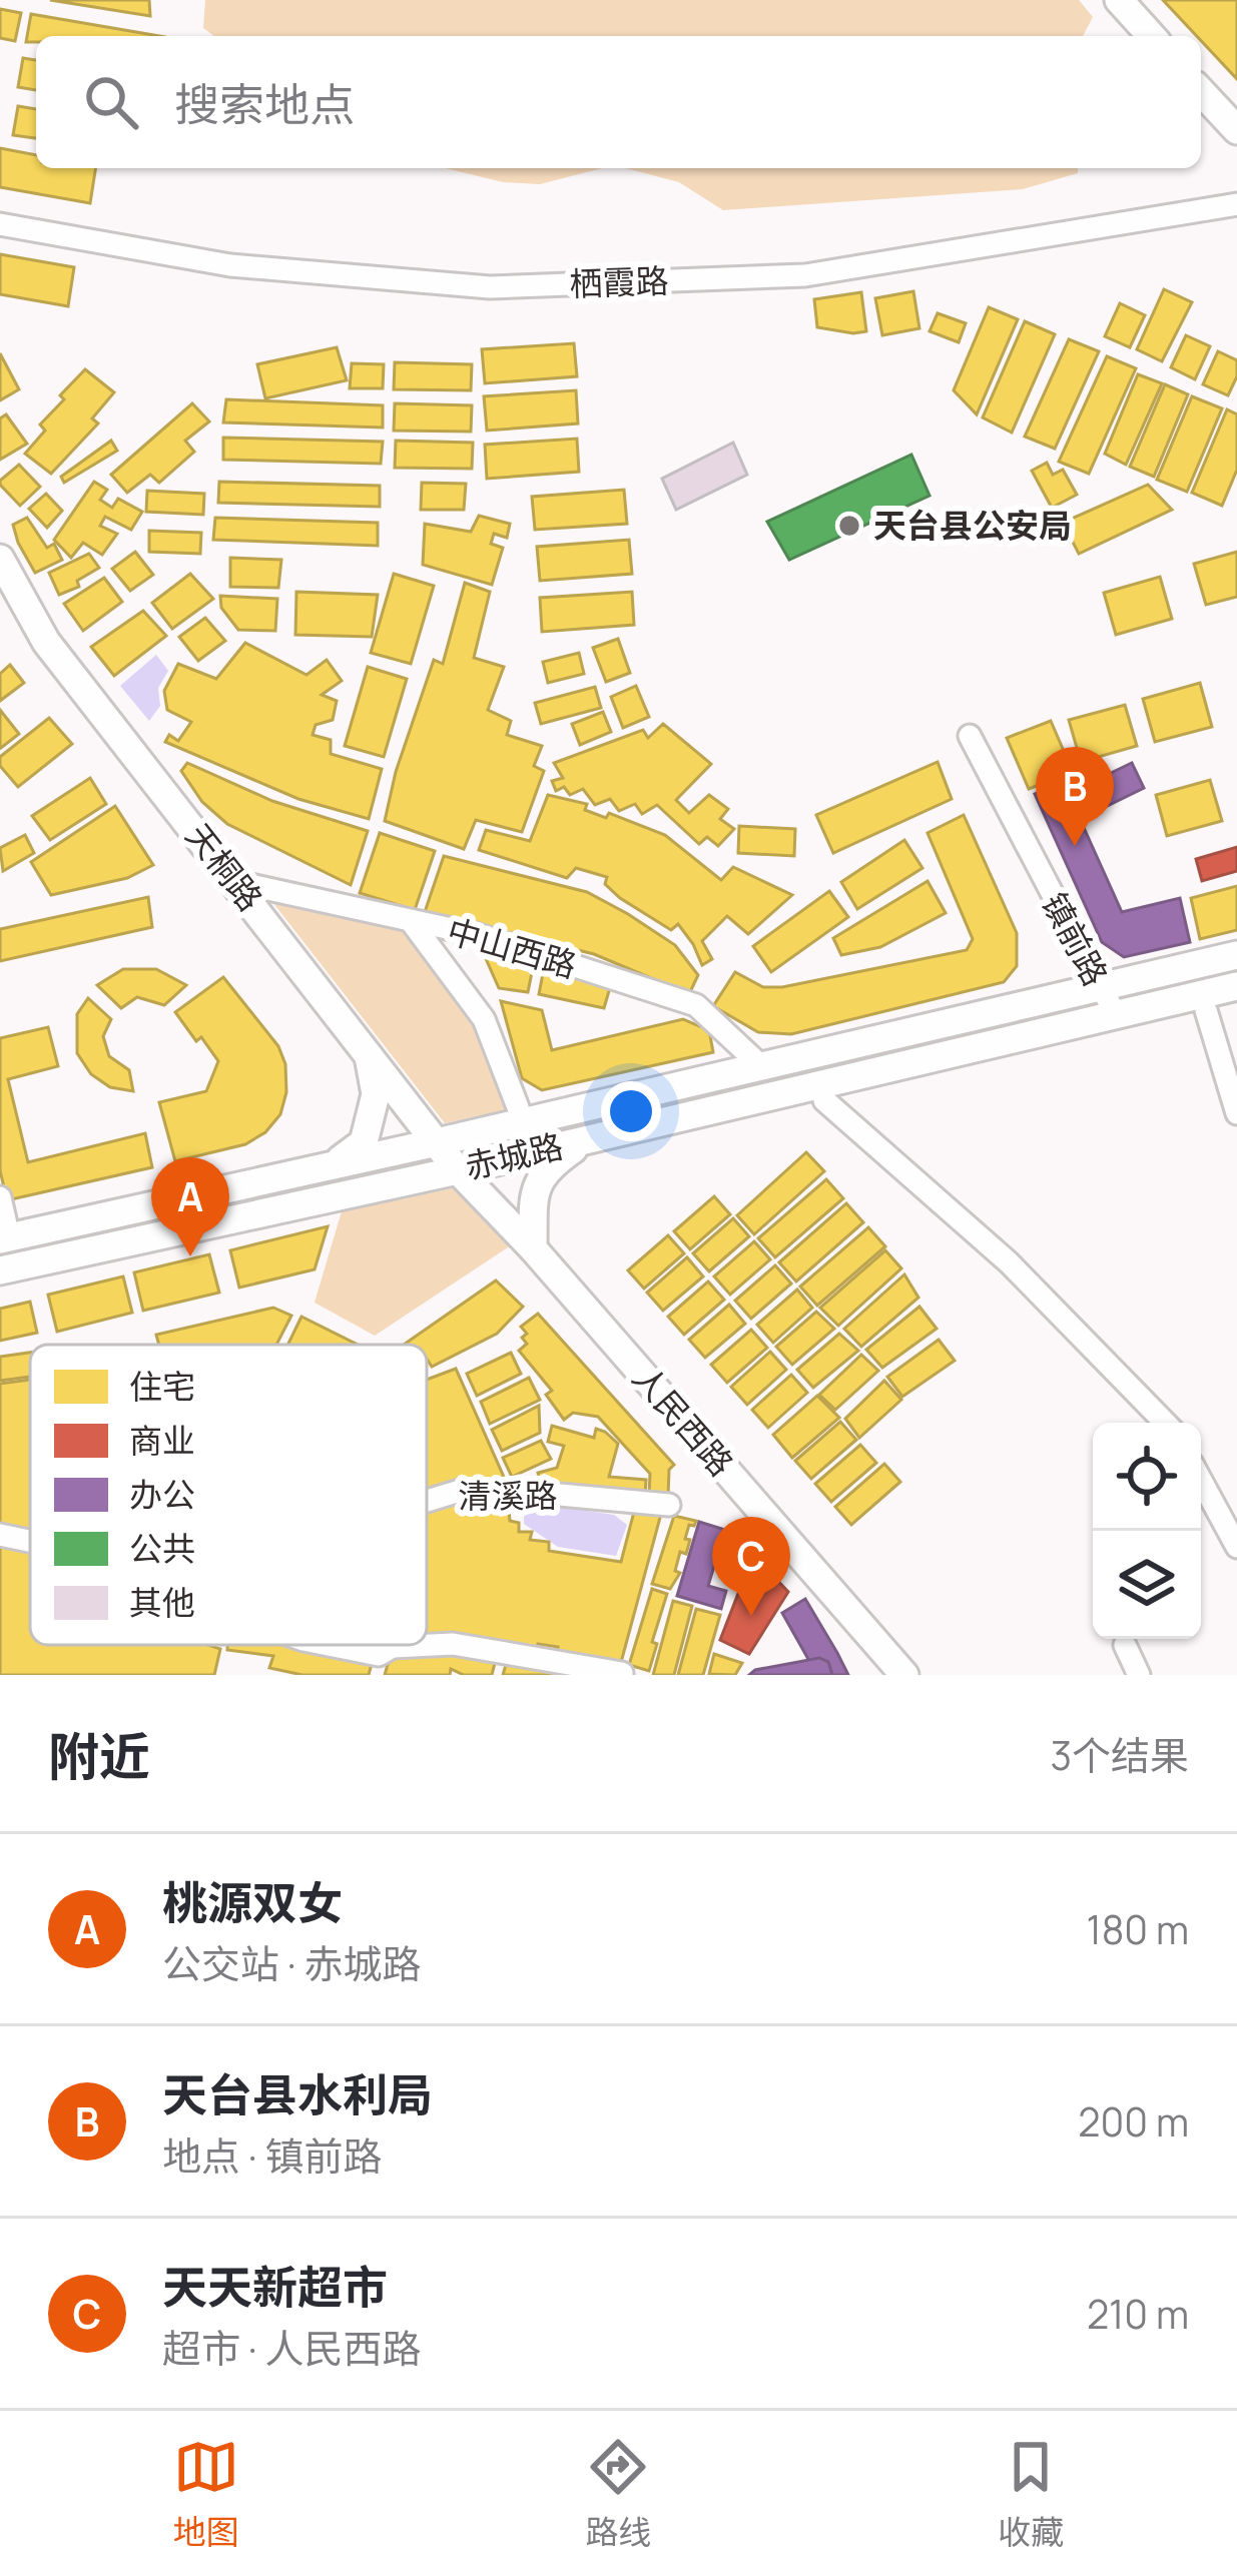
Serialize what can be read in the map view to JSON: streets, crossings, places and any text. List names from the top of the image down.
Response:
{
  "streets": {
    "main road": ["天桐路", "赤城路", "人民西路"],
    "street": [
      "栖霞路",
      "镇前路",
      "中山西路",
      "清溪路"
    ]
  },
  "crossings": [
    ["天桐路", "中山西路"],
    ["天桐路", "赤城路"],
    ["天桐路", "人民西路"],
    ["镇前路", "赤城路"],
    ["中山西路", "赤城路"],
    ["赤城路", "人民西路"]
  ],
  "places": ["天台县公安局"],
  "legend": [
    "住宅",
    "商业",
    "办公",
    "公共",
    "其他"
  ],
  "page": {
    "search": "搜索地点",
    "pins": ["B", "A", "C"],
    "heading": ["附近", "3个结果"],
    "list": [
      {
        "mark": "A",
        "name": "桃源双女",
        "note": "公交站 · 赤城路",
        "value": "180 m"
      },
      {
        "mark": "B",
        "name": "天台县水利局",
        "note": "地点 · 镇前路",
        "value": "200 m"
      },
      {
        "mark": "C",
        "name": "天天新超市",
        "note": "超市 · 人民西路",
        "value": "210 m"
      }
    ],
    "nav": ["地图", "路线", "收藏"]
  }
}
